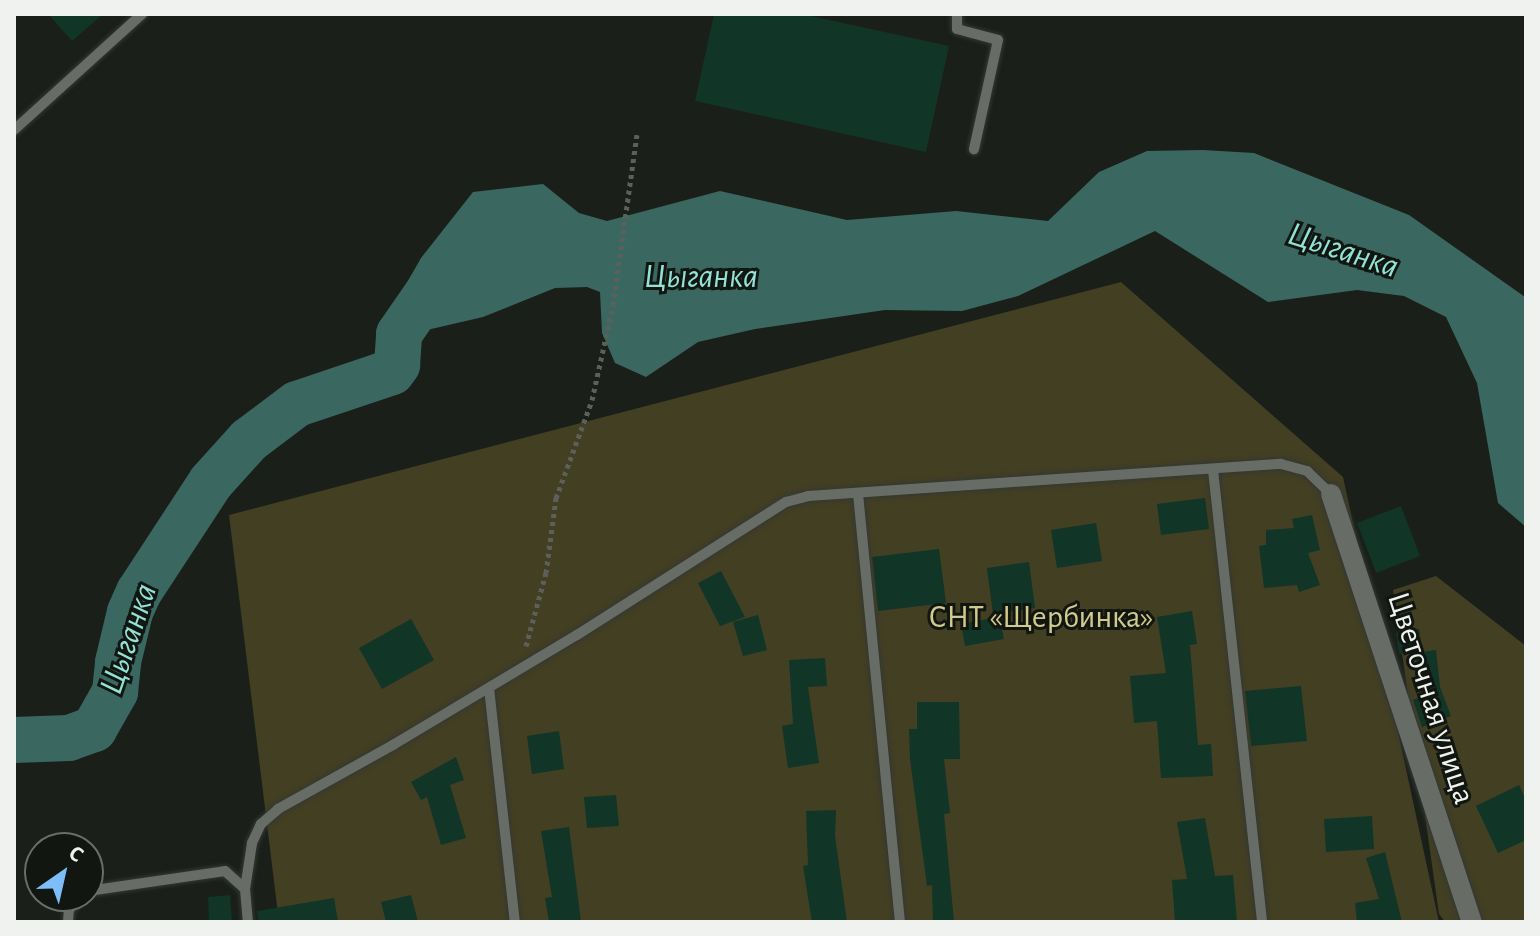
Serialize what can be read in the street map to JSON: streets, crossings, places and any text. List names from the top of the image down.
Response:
{
  "streets": {
    "street": ["Цветочная улица"]
  },
  "water": ["Цыганка"],
  "parks": ["СНТ «Щербинка»"],
  "north": "top right"
}
